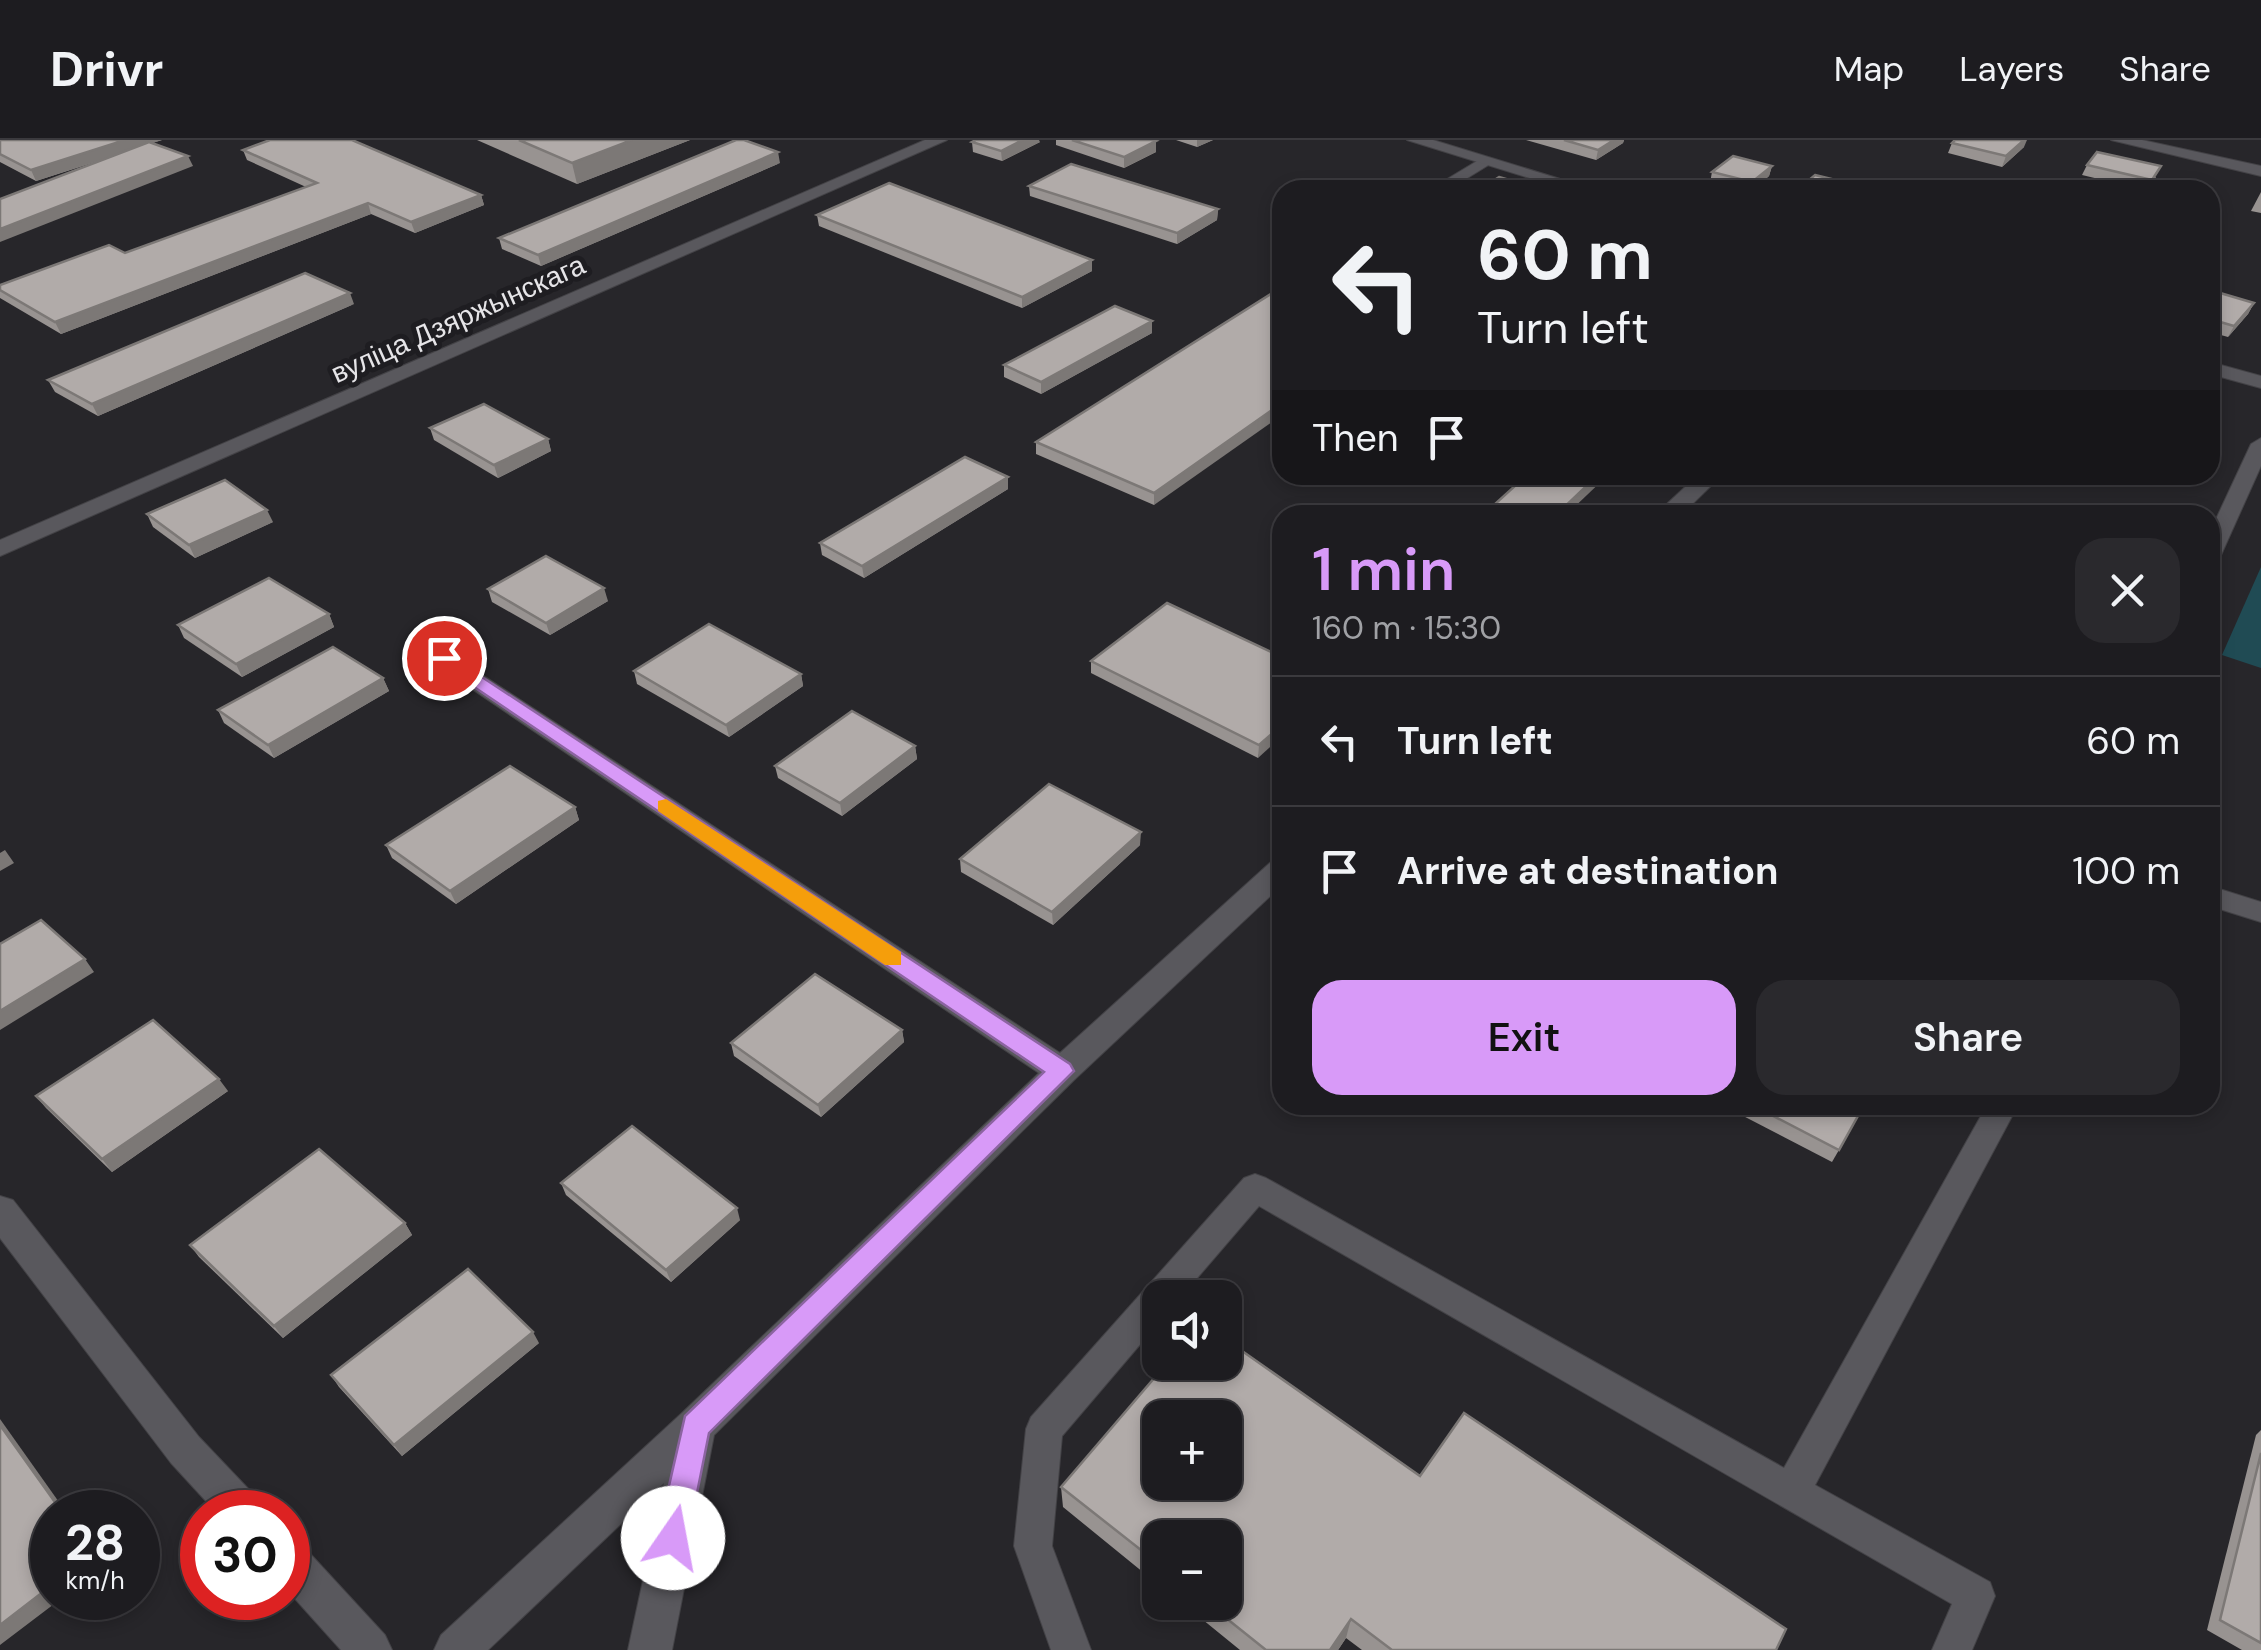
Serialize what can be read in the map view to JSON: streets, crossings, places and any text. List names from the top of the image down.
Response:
{
  "streets": {
    "street": ["вуліца Дзяржынскага"]
  },
  "page": {
    "header": "Drivr",
    "nav": ["Map", "Layers", "Share"],
    "turn": ["60 m", "Turn left"],
    "then": "Then",
    "heading": ["1 min", "160 m · 15:30"],
    "list": [
      {
        "name": "Turn left",
        "value": "60 m"
      },
      {
        "name": "Arrive at destination",
        "value": "100 m"
      }
    ],
    "buttons": ["Exit", "Share"],
    "map_buttons": ["+", "−"],
    "speed": "28 km/h",
    "limit": "30"
  }
}
